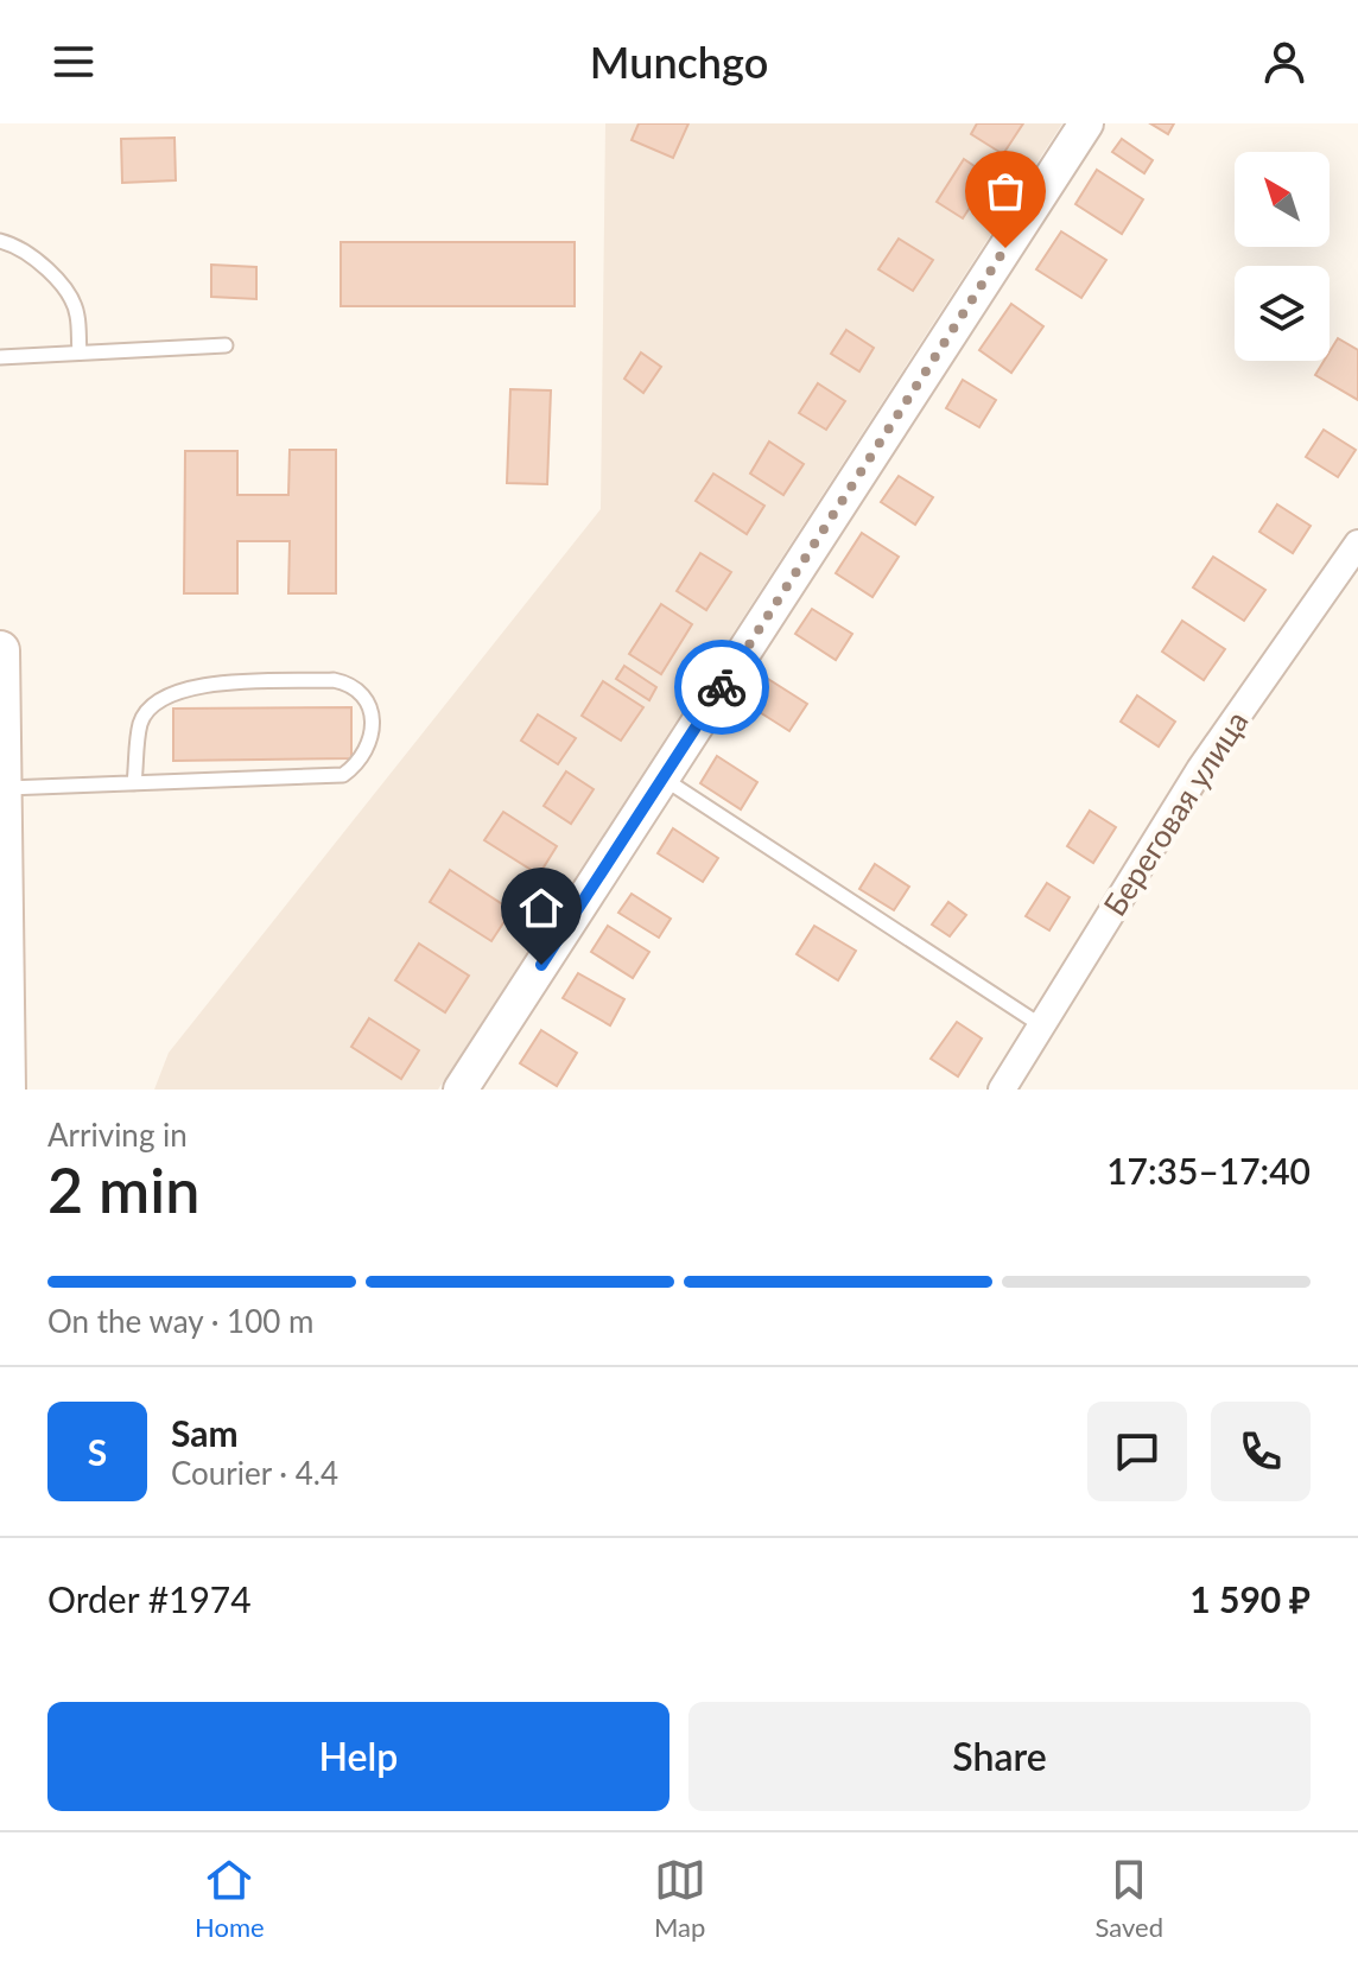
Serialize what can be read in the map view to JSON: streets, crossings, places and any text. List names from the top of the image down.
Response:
{
  "streets": {
    "street": ["Береговая улица"]
  },
  "north": "top left",
  "page": {
    "header": "Munchgo",
    "heading": ["2 min", "Arriving in", "17:35–17:40"],
    "panel": [
      "Sam",
      "Courier · 4.4",
      "Order #1974",
      "1 590 ₽"
    ],
    "bar": "On the way · 100 m",
    "round": "S",
    "buttons": ["Help", "Share"],
    "tabs": ["Home", "Map", "Saved"]
  }
}
